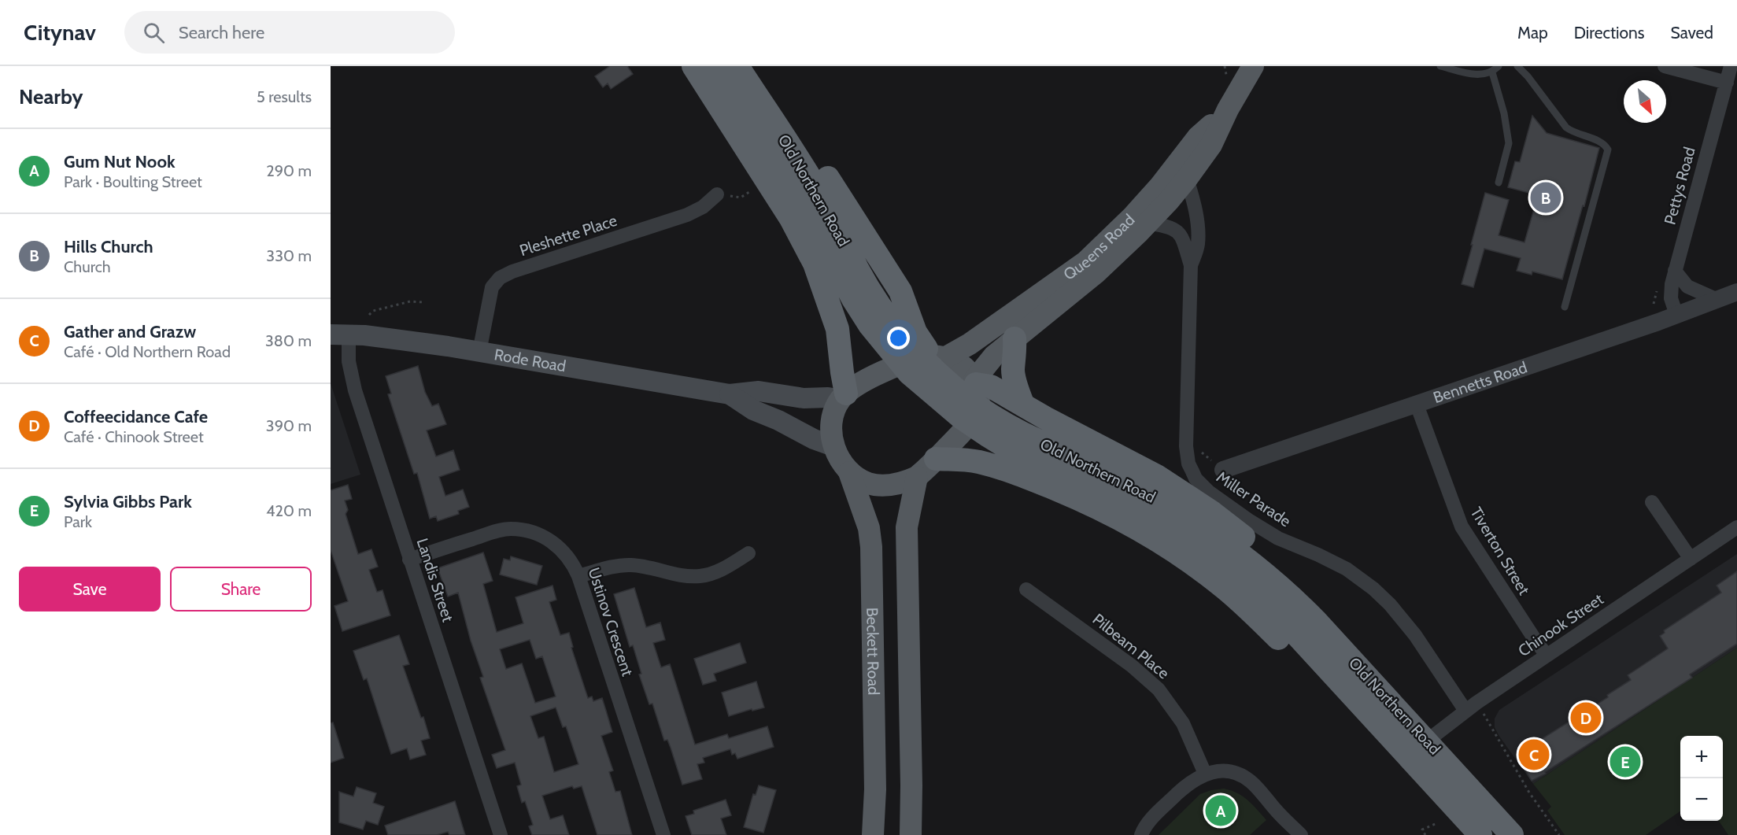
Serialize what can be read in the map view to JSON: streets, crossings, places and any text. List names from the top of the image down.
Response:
{
  "streets": {
    "highway": ["Old Northern Road"],
    "main road": ["Queens Road", "Rode Road", "Beckett Road"],
    "street": [
      "Pettys Road",
      "Pleshette Place",
      "Bennetts Road",
      "Miller Parade",
      "Tiverton Street",
      "Landis Street",
      "Ustinov Crescent",
      "Chinook Street",
      "Pilbeam Place"
    ]
  },
  "crossings": [
    ["Pettys Road", "Bennetts Road"],
    ["Old Northern Road", "Chinook Street"],
    ["Pleshette Place", "Rode Road"],
    ["Queens Road", "Rode Road"],
    ["Queens Road", "Miller Parade"],
    ["Queens Road", "Beckett Road"],
    ["Rode Road", "Landis Street"],
    ["Rode Road", "Beckett Road"],
    ["Bennetts Road", "Tiverton Street"],
    ["Miller Parade", "Chinook Street"],
    ["Tiverton Street", "Chinook Street"],
    ["Landis Street", "Ustinov Crescent"]
  ],
  "north": "bottom right",
  "page": {
    "header": "Citynav",
    "search": "Search here",
    "nav": ["Map", "Directions", "Saved"],
    "heading": ["Nearby", "5 results"],
    "list": [
      {
        "mark": "A",
        "name": "Gum Nut Nook",
        "note": "Park · Boulting Street",
        "value": "290 m"
      },
      {
        "mark": "B",
        "name": "Hills Church",
        "note": "Church",
        "value": "330 m"
      },
      {
        "mark": "C",
        "name": "Gather and Grazw",
        "note": "Café · Old Northern Road",
        "value": "380 m"
      },
      {
        "mark": "D",
        "name": "Coffeecidance Cafe",
        "note": "Café · Chinook Street",
        "value": "390 m"
      },
      {
        "mark": "E",
        "name": "Sylvia Gibbs Park",
        "note": "Park",
        "value": "420 m"
      }
    ],
    "pins": [
      "B",
      "D",
      "C",
      "E",
      "A"
    ],
    "buttons": ["Save", "Share"],
    "map_buttons": ["+", "−"]
  }
}
